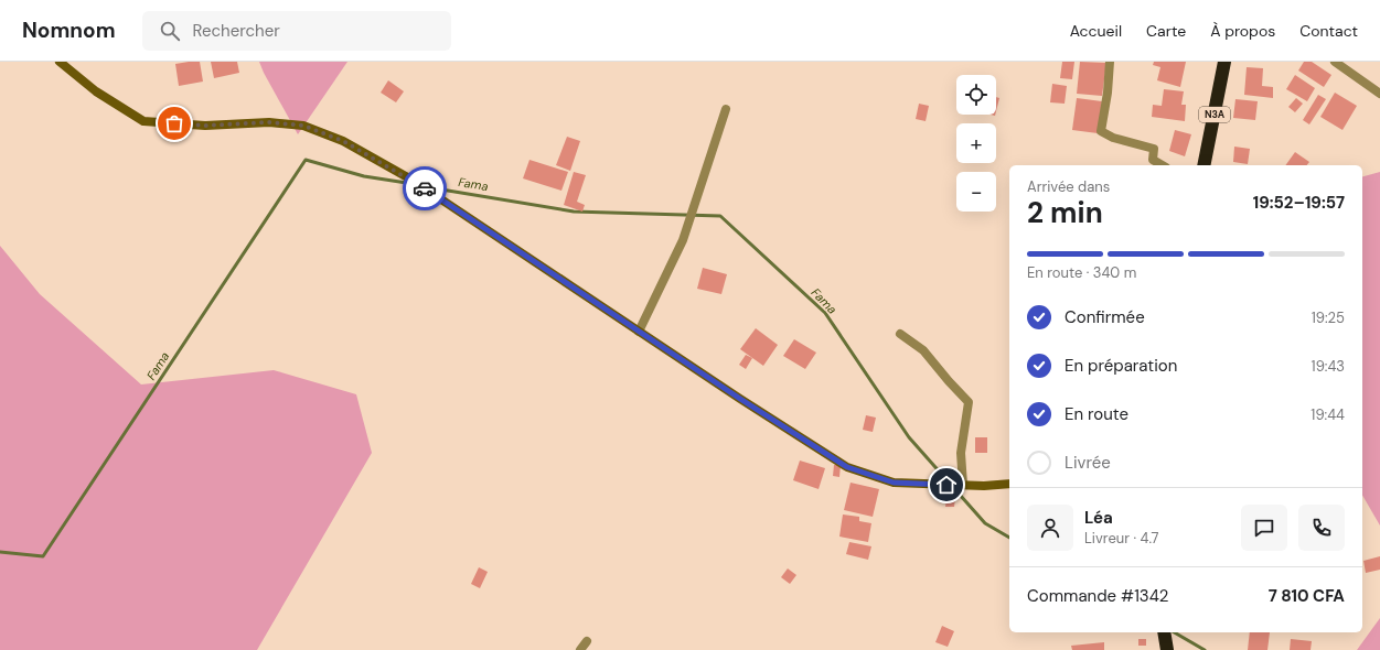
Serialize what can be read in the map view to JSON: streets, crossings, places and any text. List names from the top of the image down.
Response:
{
  "streets": {
    "highway": ["N3A"]
  },
  "water": ["Fama"],
  "page": {
    "header": "Nomnom",
    "search": "Rechercher",
    "nav": [
      "Accueil",
      "Carte",
      "À propos",
      "Contact"
    ],
    "map_buttons": ["+", "−"],
    "heading": ["2 min", "Arrivée dans", "19:52–19:57"],
    "panel": [
      "Léa",
      "Livreur · 4.7",
      "Commande #1342",
      "7 810 CFA"
    ],
    "bar": "En route · 340 m",
    "list": [
      ["Confirmée", "19:25"],
      ["En préparation", "19:43"],
      ["En route", "19:44"],
      "Livrée"
    ]
  }
}
